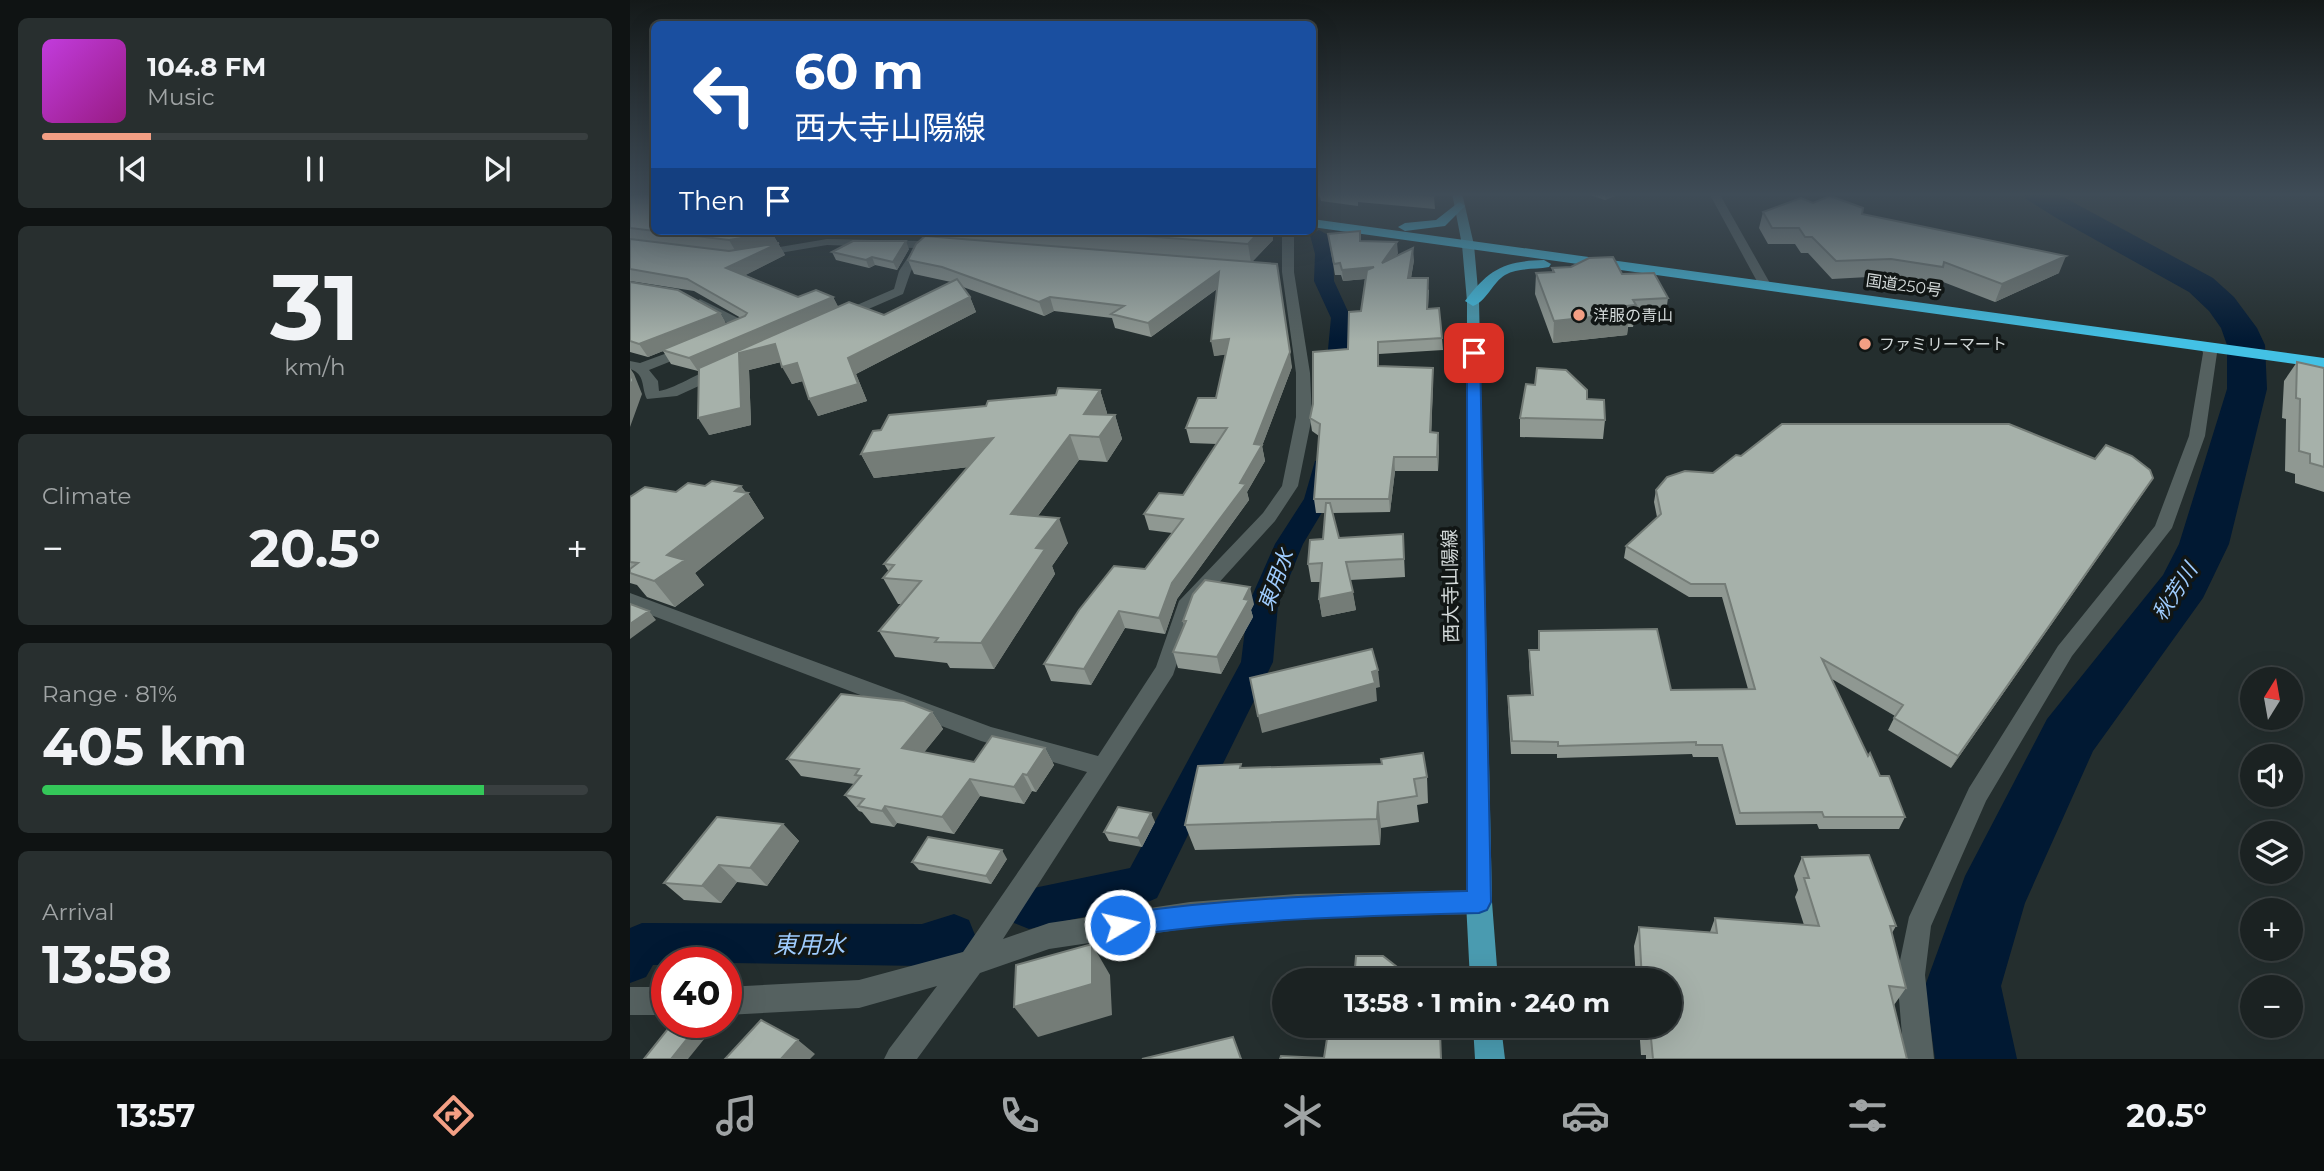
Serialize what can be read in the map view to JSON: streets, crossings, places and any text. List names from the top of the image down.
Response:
{
  "streets": {
    "highway": ["国道250号"],
    "main road": ["西大寺山陽線"]
  },
  "crossings": [
    ["国道250号", "西大寺山陽線"]
  ],
  "water": ["東用水", "秋芳川"],
  "places": ["洋服の青山", "ファミリーマート"],
  "north": "top",
  "page": {
    "turn": ["60 m", "西大寺山陽線"],
    "song": ["104.8 FM", "Music"],
    "then": "Then",
    "tile": [
      ["31", "km/h"],
      "Climate",
      ["Range · 81%", "405 km"],
      ["Arrival", "13:58"]
    ],
    "heat": ["−", "20.5°", "+"],
    "map_buttons": ["+", "−"],
    "limit": "40",
    "trip": "13:58 · 1 min · 240 m",
    "tabs": ["13:57", "20.5°"]
  }
}
